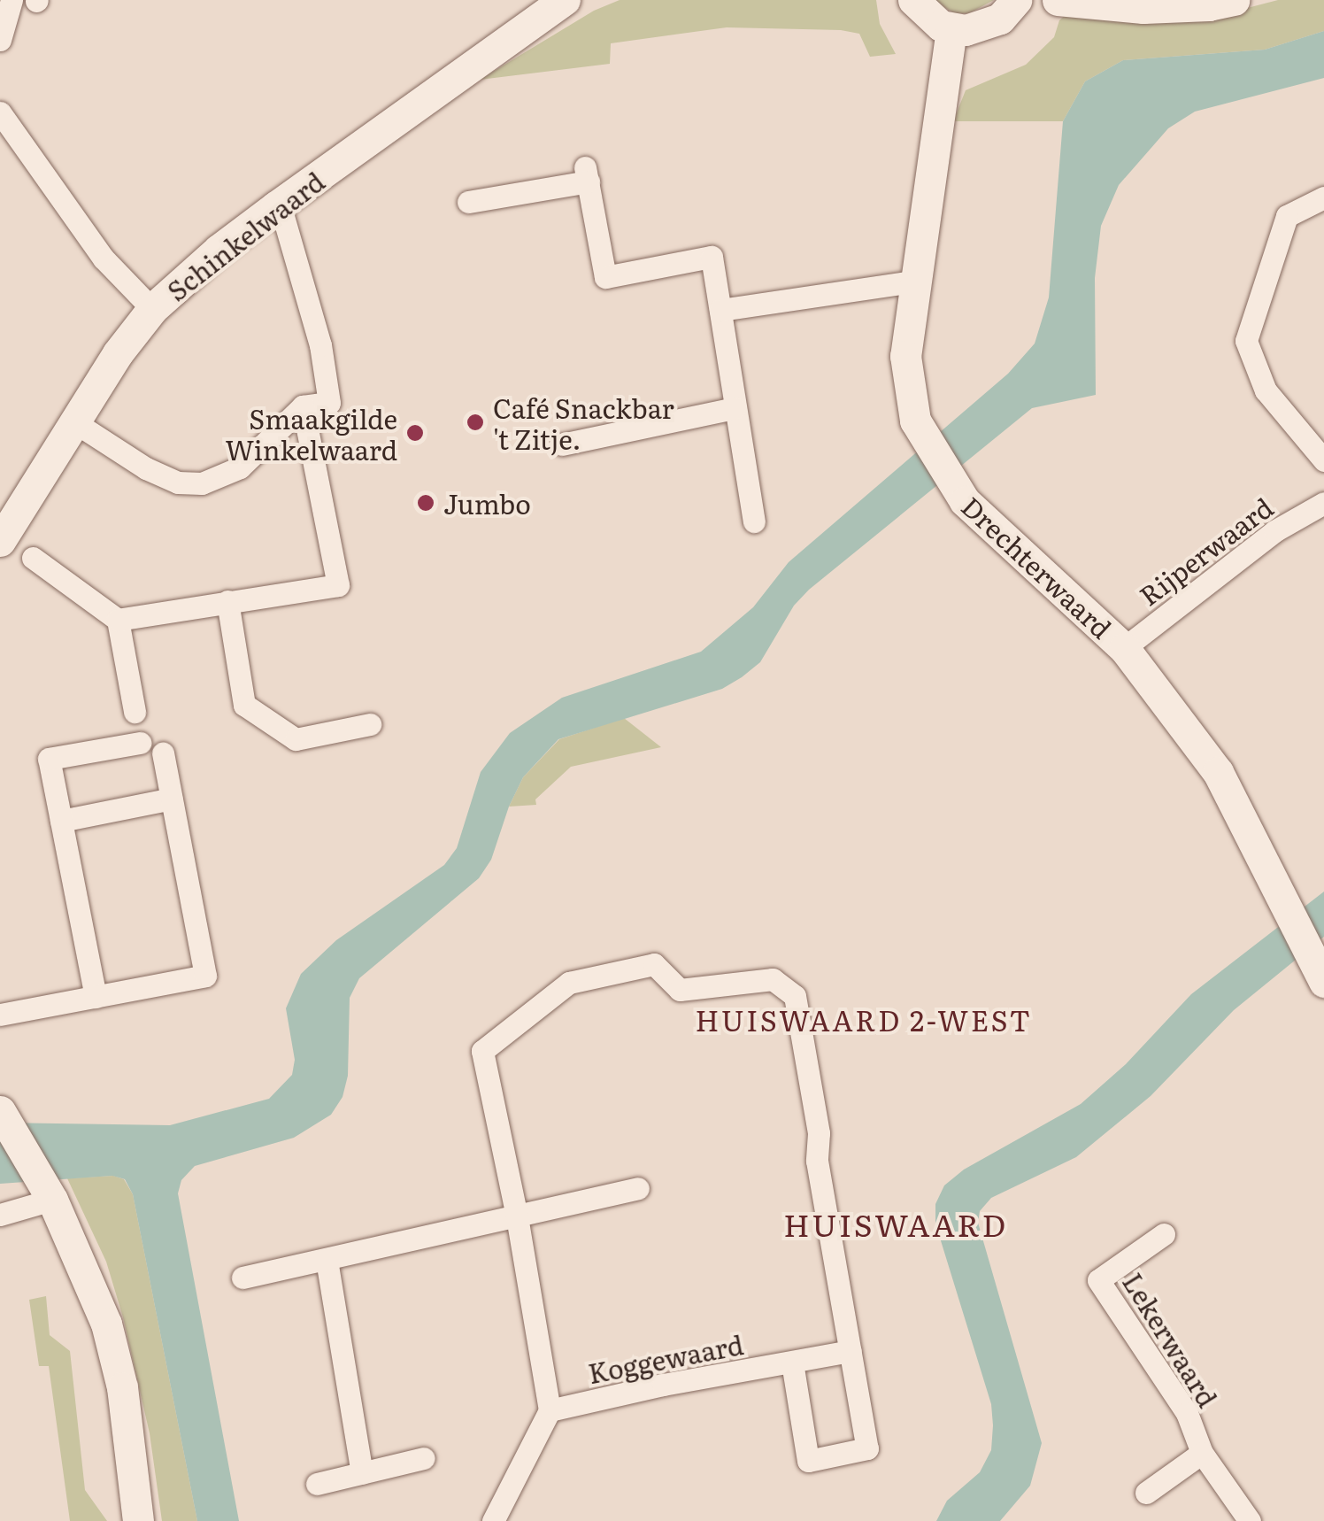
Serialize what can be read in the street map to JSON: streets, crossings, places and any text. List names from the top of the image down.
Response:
{
  "streets": {
    "street": [
      "Schinkelwaard",
      "Rijperwaard",
      "Drechterwaard",
      "Lekerwaard",
      "Koggewaard"
    ]
  },
  "crossings": [
    ["Rijperwaard", "Drechterwaard"]
  ],
  "districts": ["HUISWAARD 2-WEST", "HUISWAARD"],
  "places": ["Café Snackbar 't Zitje.", "Smaakgilde Winkelwaard", "Jumbo"]
}
